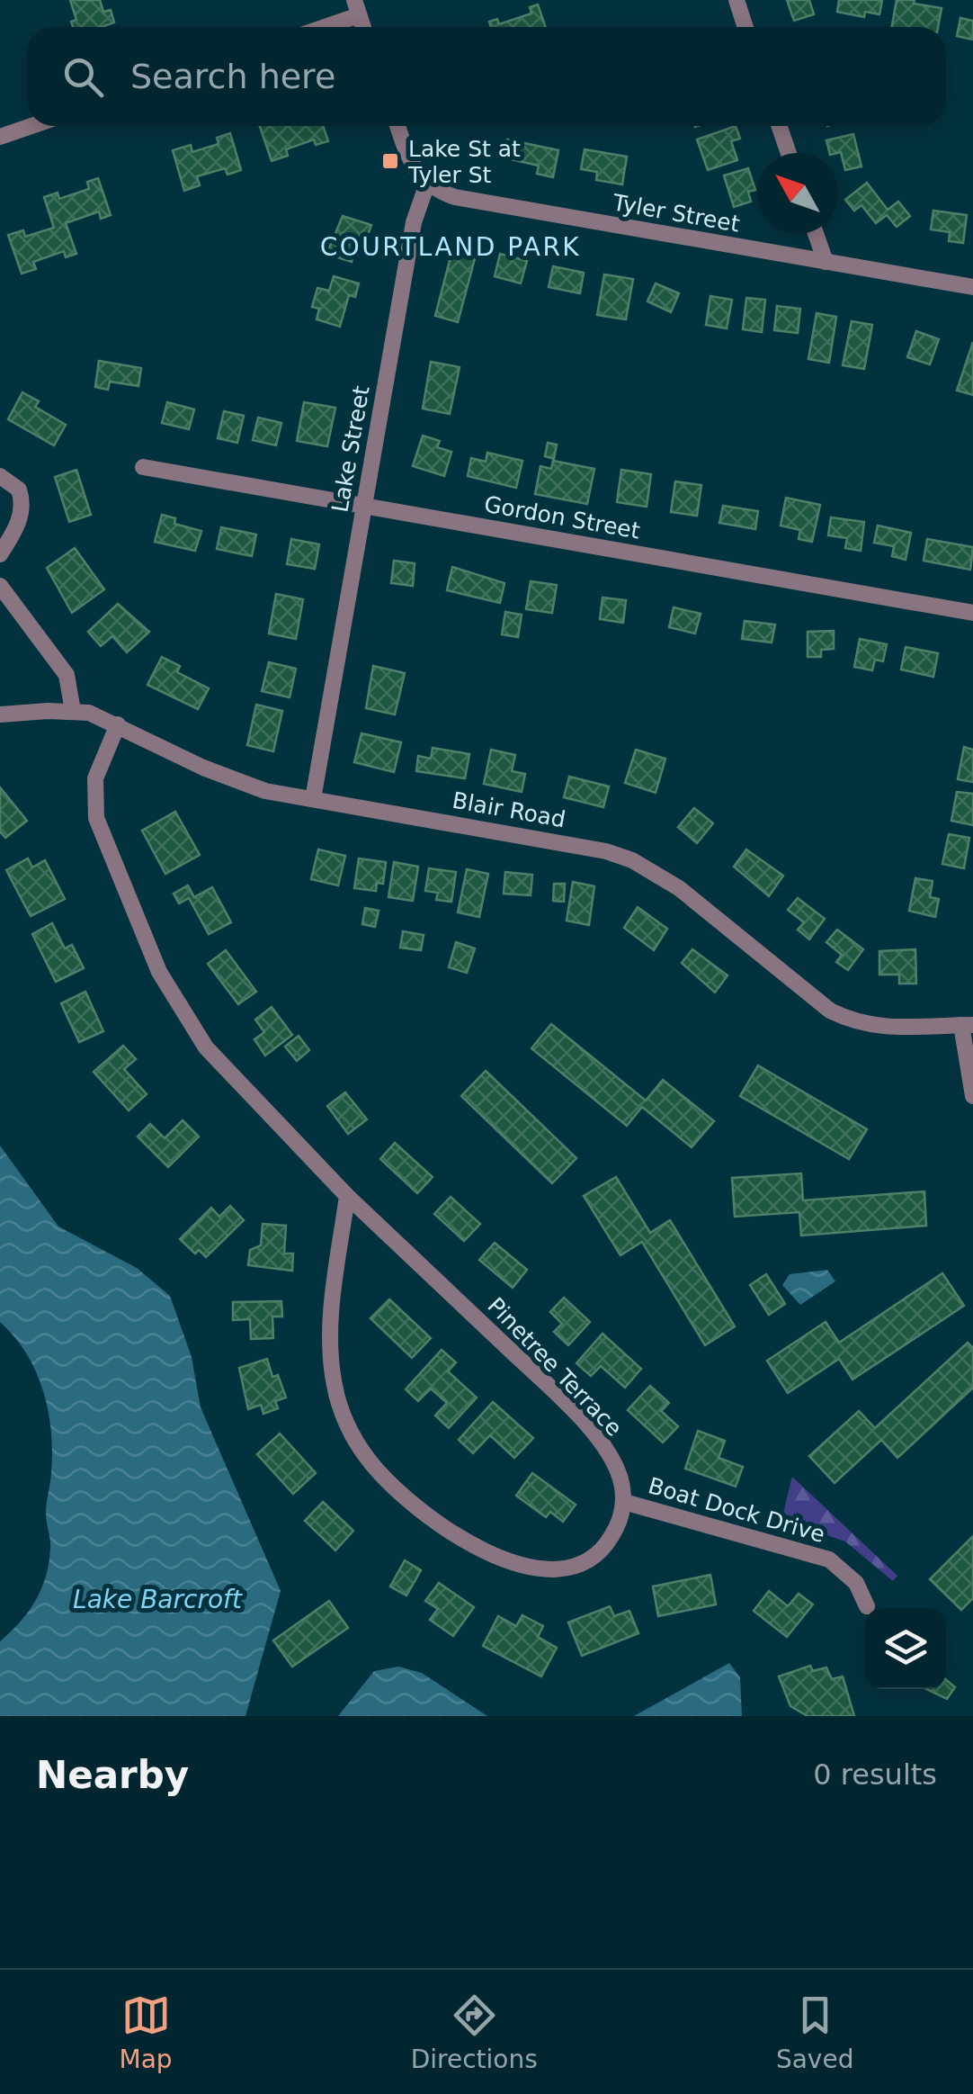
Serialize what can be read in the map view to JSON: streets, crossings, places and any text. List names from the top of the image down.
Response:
{
  "streets": {
    "street": [
      "Tyler Street",
      "Lake Street",
      "Gordon Street",
      "Blair Road",
      "Pinetree Terrace",
      "Boat Dock Drive"
    ]
  },
  "crossings": [
    ["Tyler Street", "Lake Street"],
    ["Lake Street", "Gordon Street"],
    ["Lake Street", "Blair Road"],
    ["Blair Road", "Pinetree Terrace"],
    ["Pinetree Terrace", "Boat Dock Drive"]
  ],
  "districts": ["COURTLAND PARK"],
  "water": ["Lake Barcroft"],
  "places": {
    "transit": ["Lake St at Tyler St"]
  },
  "north": "top left",
  "page": {
    "search": "Search here",
    "heading": ["Nearby", "0 results"],
    "nav": ["Map", "Directions", "Saved"]
  }
}
